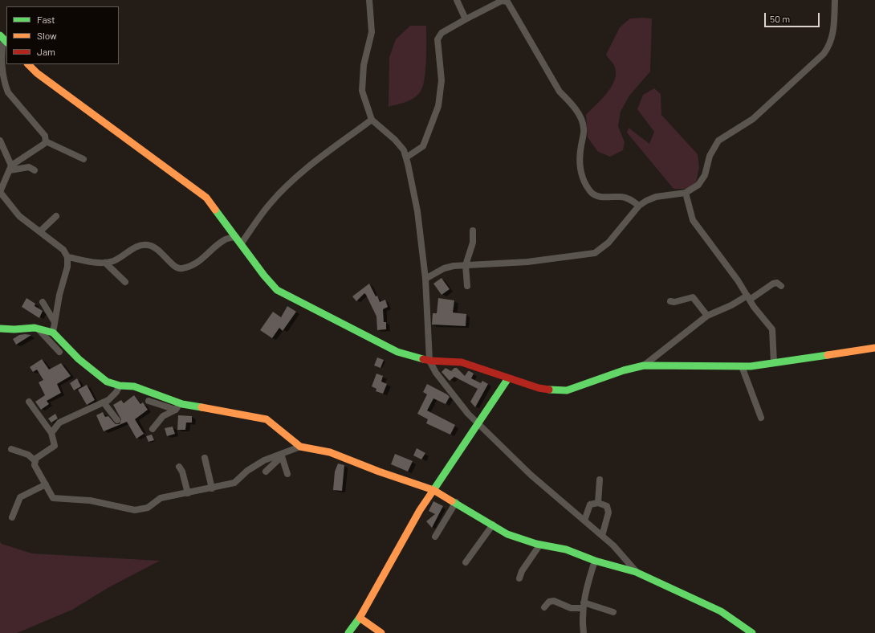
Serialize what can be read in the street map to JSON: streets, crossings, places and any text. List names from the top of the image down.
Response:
{
  "legend": ["Fast", "Slow", "Jam"],
  "scale_bar": "50 m"
}
